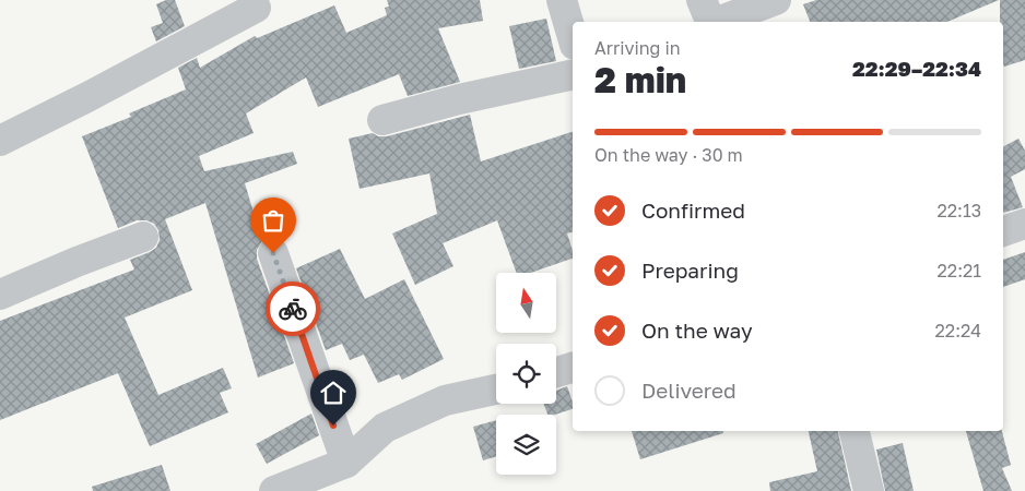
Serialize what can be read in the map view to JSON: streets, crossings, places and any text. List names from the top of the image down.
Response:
{
  "north": "top",
  "page": {
    "heading": ["2 min", "Arriving in", "22:29–22:34"],
    "bar": "On the way · 30 m",
    "list": [
      ["Confirmed", "22:13"],
      ["Preparing", "22:21"],
      ["On the way", "22:24"],
      "Delivered"
    ]
  }
}
